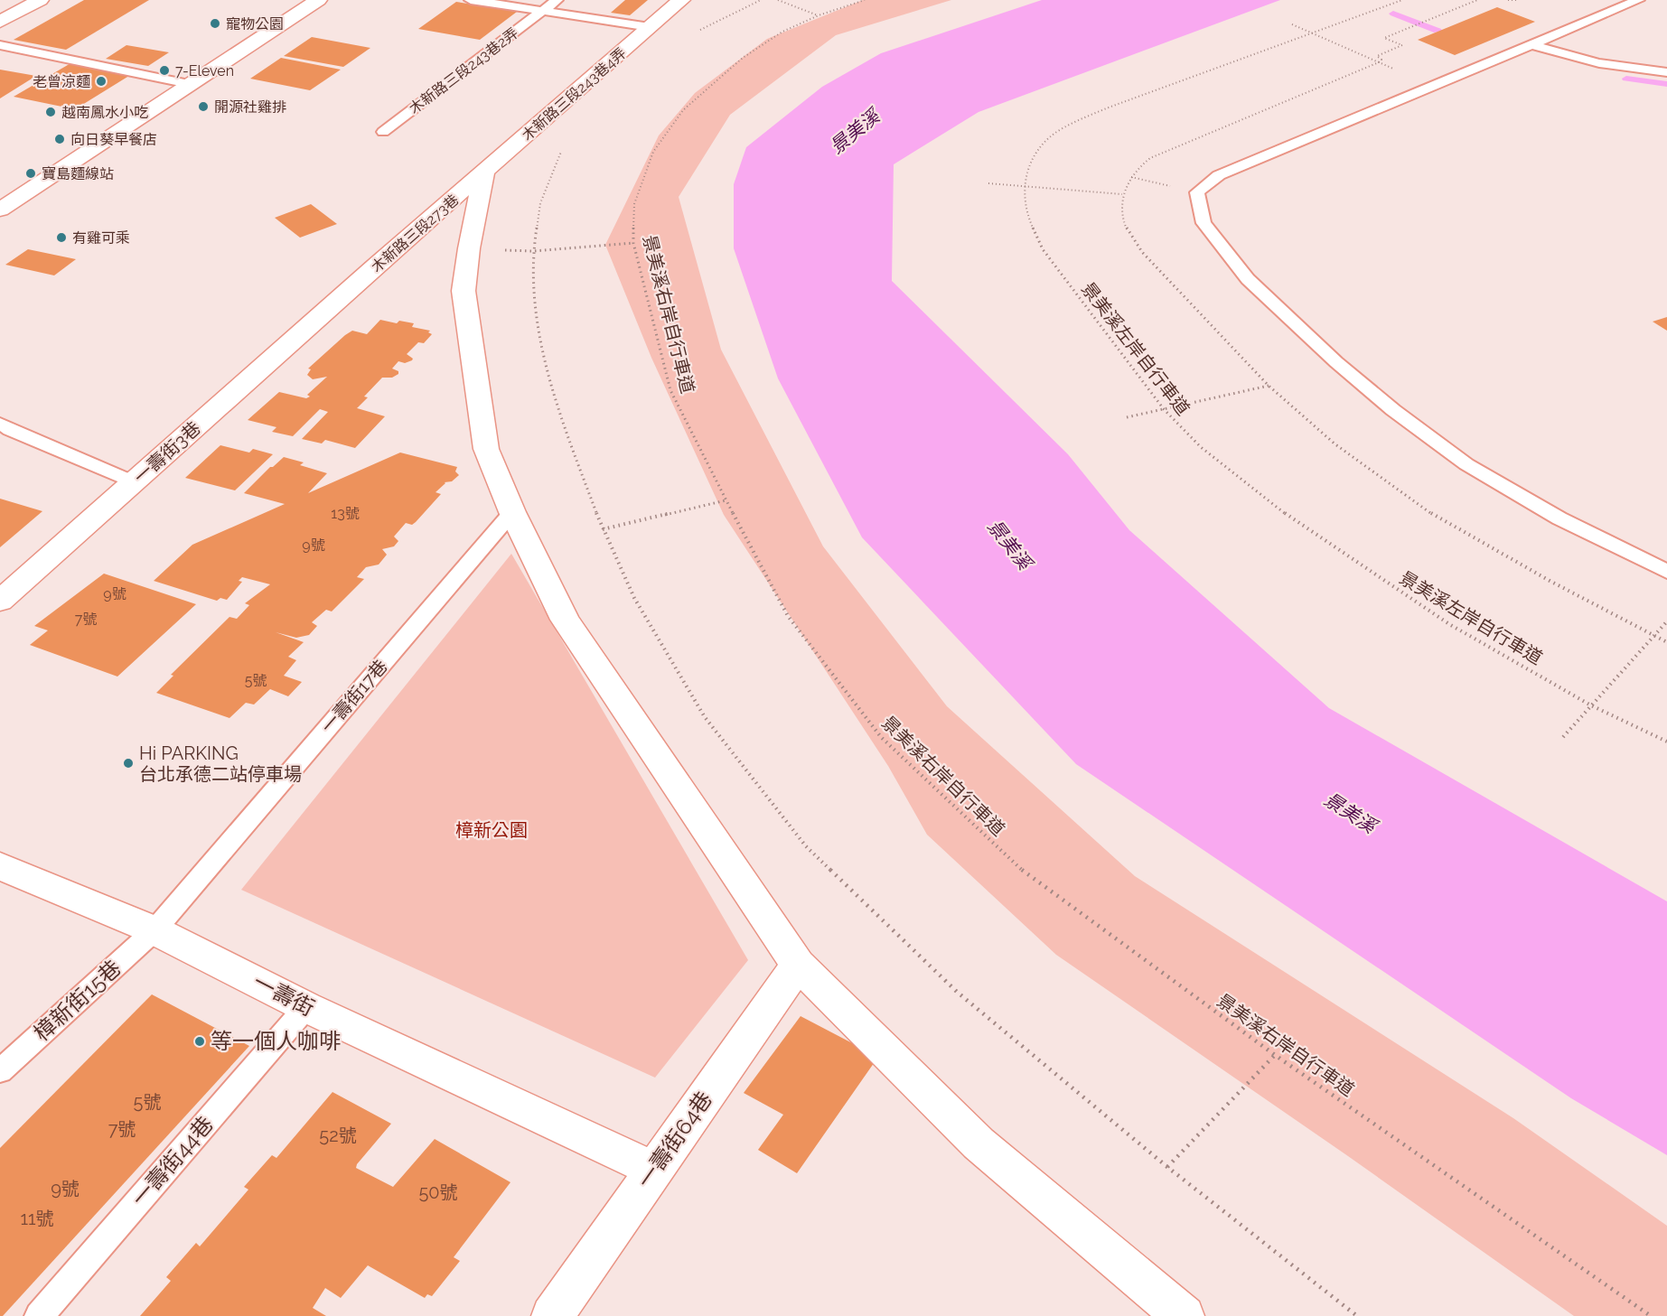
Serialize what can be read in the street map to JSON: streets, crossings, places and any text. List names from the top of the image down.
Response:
{
  "streets": {
    "street": [
      "木新路三段243巷4弄",
      "木新路三段273巷",
      "一壽街3巷",
      "一壽街",
      "一壽街64巷"
    ],
    "lane": [
      "木新路三段243巷2弄",
      "一壽街17巷",
      "樟新街15巷",
      "一壽街44巷"
    ],
    "path": ["景美溪右岸自行車道", "景美溪左岸自行車道"]
  },
  "crossings": [
    ["木新路三段243巷4弄", "木新路三段273巷"],
    ["木新路三段273巷", "一壽街3巷"],
    ["一壽街17巷", "一壽街"],
    ["一壽街17巷", "樟新街15巷"],
    ["一壽街", "樟新街15巷"],
    ["一壽街", "一壽街64巷"],
    ["一壽街", "一壽街44巷"]
  ],
  "water": ["景美溪"],
  "parks": ["樟新公園"],
  "places": [
    "寵物公園",
    "7-Eleven",
    "老曾涼麵",
    "開源社雞排",
    "越南鳳水小吃",
    "向日葵早餐店",
    "寶島麵線站",
    "有雞可乘",
    "Hi PARKING 台北承德二站停車場",
    "等一個人咖啡"
  ],
  "house_numbers": [
    "13號",
    "9號",
    "9號",
    "7號",
    "5號",
    "5號",
    "7號",
    "52號",
    "9號",
    "50號",
    "11號"
  ]
}
